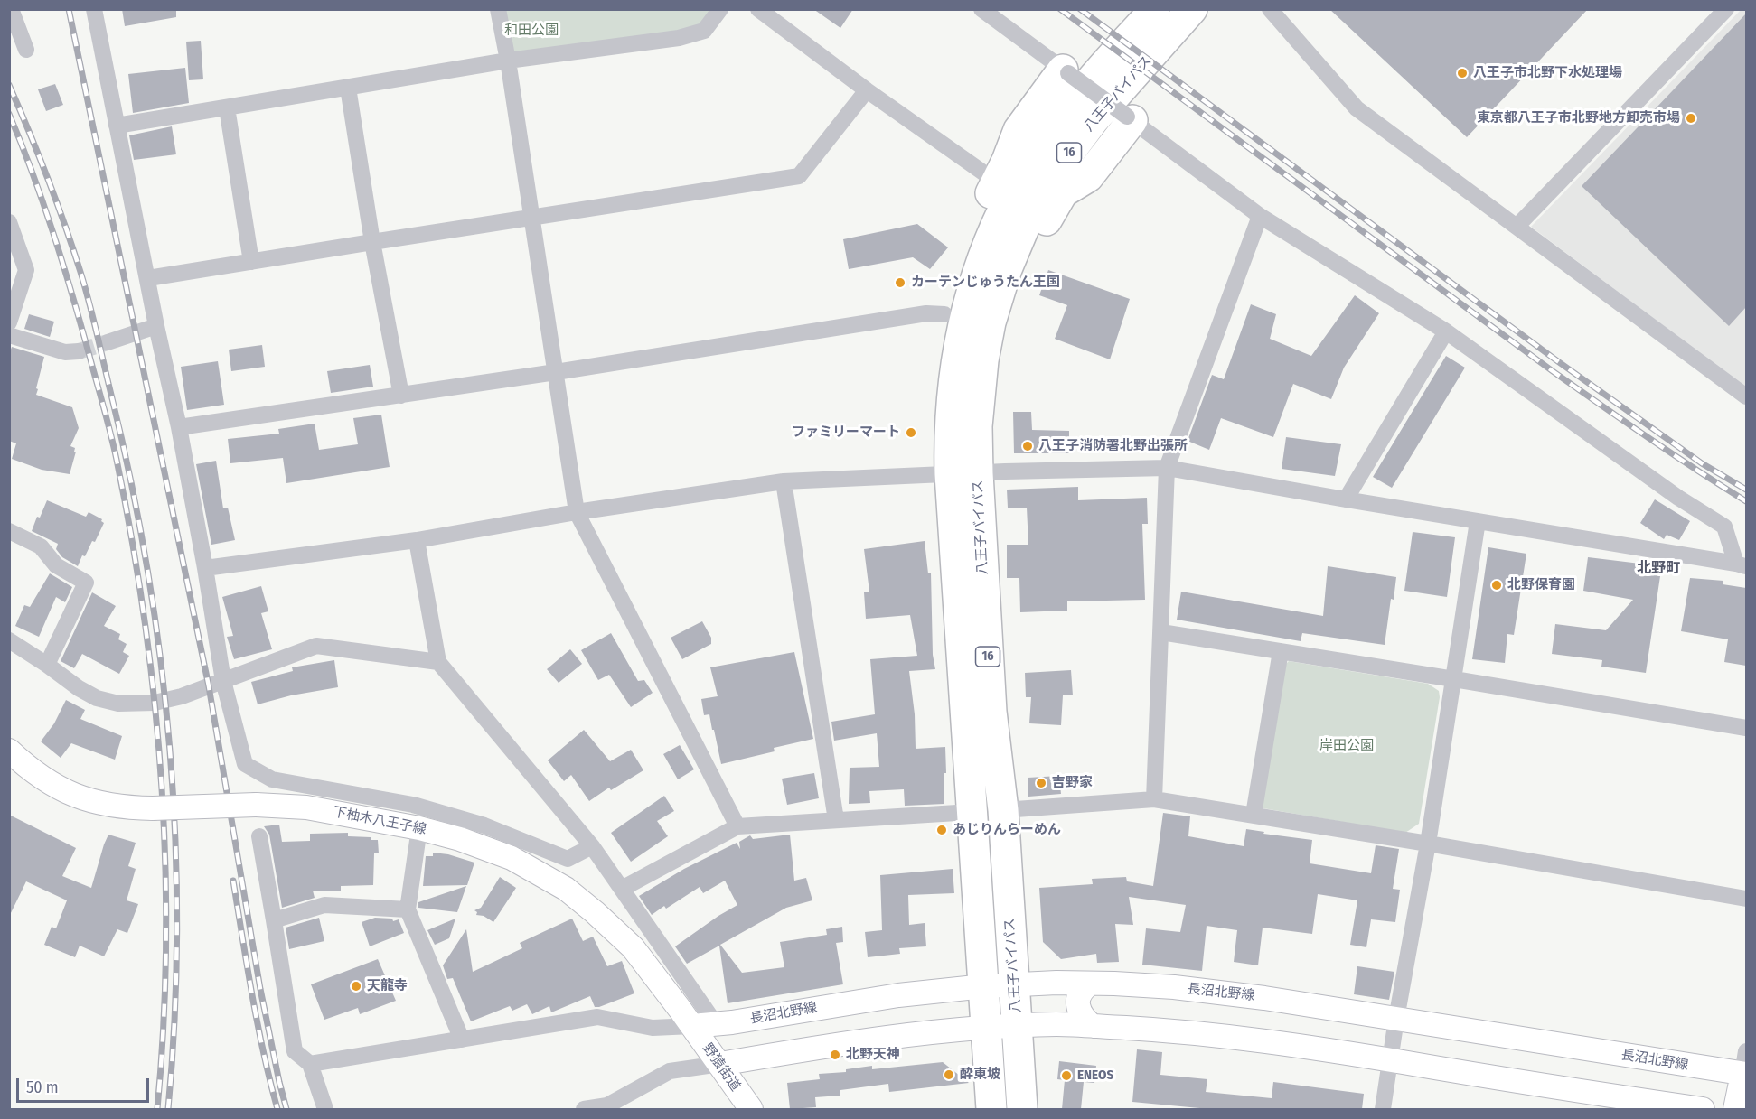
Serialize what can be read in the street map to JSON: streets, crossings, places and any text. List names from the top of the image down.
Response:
{
  "streets": {
    "highway": ["八王子バイパス", "16"],
    "main road": ["下柚木八王子線", "長沼北野線", "野猿街道"]
  },
  "crossings": [
    ["八王子バイパス", "長沼北野線"],
    ["下柚木八王子線", "長沼北野線"],
    ["下柚木八王子線", "野猿街道"],
    ["長沼北野線", "野猿街道"]
  ],
  "districts": ["北野町"],
  "parks": ["和田公園", "岸田公園"],
  "places": [
    "八王子市北野下水処理場",
    "東京都八王子市北野地方卸売市場",
    "カーテンじゅうたん王国",
    "ファミリーマート",
    "八王子消防署北野出張所",
    "北野保育園",
    "吉野家",
    "あじりんらーめん",
    "天龍寺",
    "北野天神",
    "酔東坡",
    "ENEOS"
  ],
  "scale_bar": "50 m"
}
